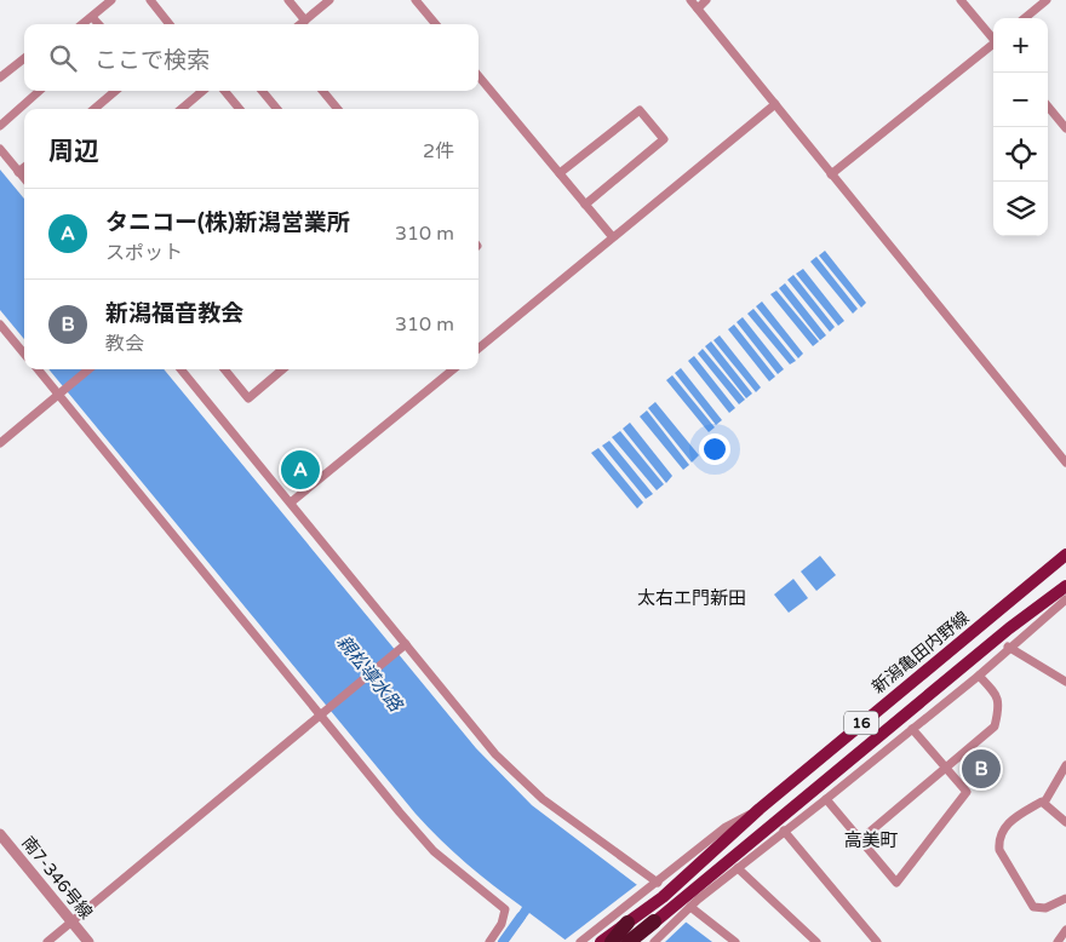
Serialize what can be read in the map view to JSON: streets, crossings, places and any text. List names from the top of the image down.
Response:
{
  "streets": {
    "main road": ["新潟亀田内野線", "16"],
    "street": ["南7-346号線"]
  },
  "crossings": [
    ["新潟亀田内野線", "16"]
  ],
  "districts": ["太右エ門新田", "高美町"],
  "water": ["親松導水路"],
  "page": {
    "map_buttons": ["+", "−"],
    "search": "ここで検索",
    "heading": ["周辺", "2件"],
    "list": [
      {
        "mark": "A",
        "name": "タニコー(株)新潟営業所",
        "note": "スポット",
        "value": "310 m"
      },
      {
        "mark": "B",
        "name": "新潟福音教会",
        "note": "教会",
        "value": "310 m"
      }
    ],
    "pins": ["A", "B"]
  }
}
